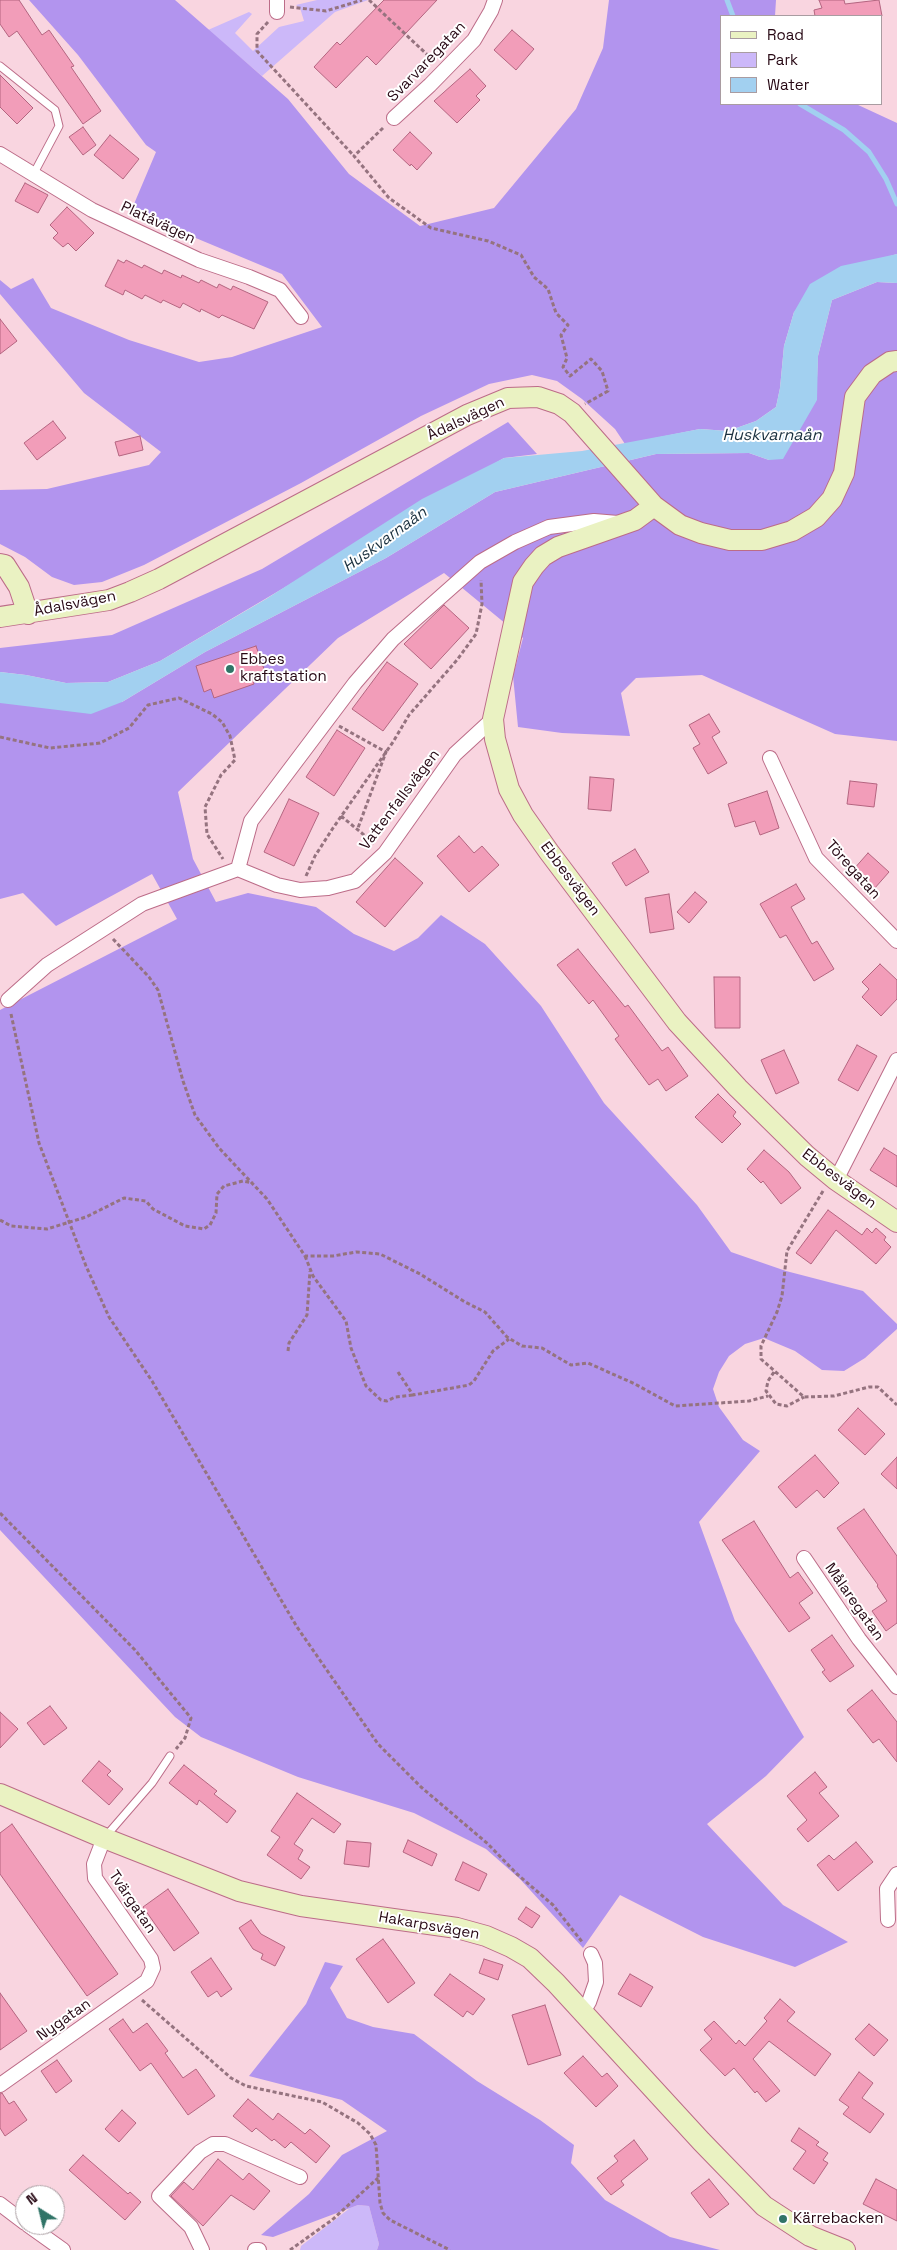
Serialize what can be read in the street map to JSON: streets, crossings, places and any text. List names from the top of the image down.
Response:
{
  "streets": {
    "street": [
      "Svarvaregatan",
      "Platåvägen",
      "Ådalsvägen",
      "Vattenfallsvägen",
      "Töregatan",
      "Ebbesvägen",
      "Målaregatan",
      "Tvärgatan",
      "Hakarpsvägen",
      "Nygatan"
    ]
  },
  "crossings": [
    ["Ådalsvägen", "Ebbesvägen"],
    ["Vattenfallsvägen", "Ebbesvägen"],
    ["Tvärgatan", "Hakarpsvägen"],
    ["Tvärgatan", "Nygatan"]
  ],
  "water": ["Huskvarnaån"],
  "places": ["Ebbes kraftstation", "Kärrebacken"],
  "legend": ["Road", "Park", "Water"],
  "north": "top left"
}
